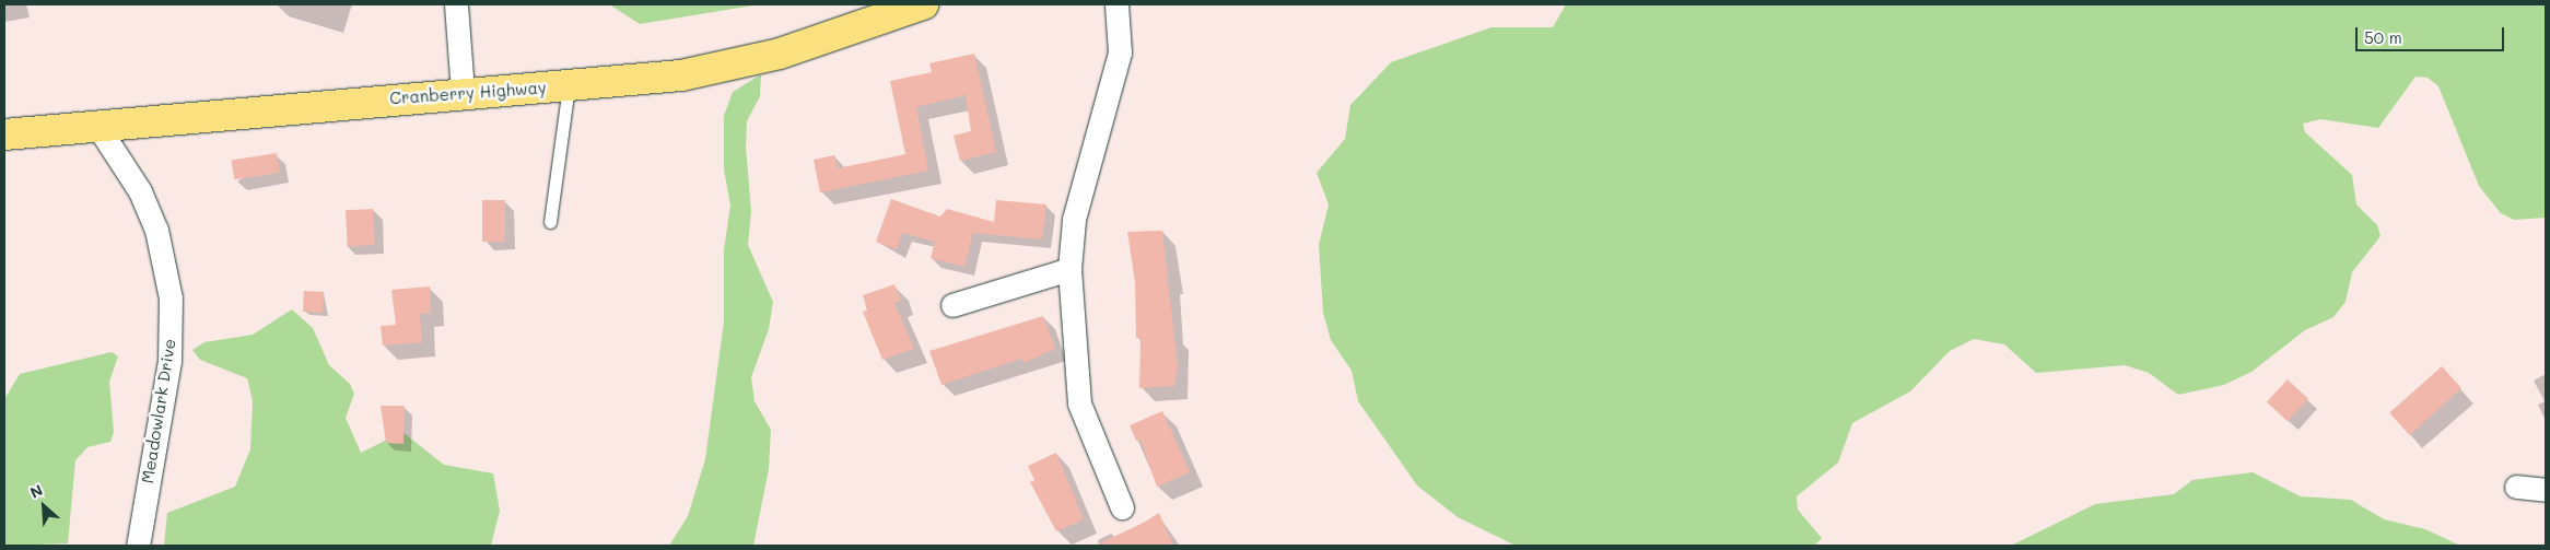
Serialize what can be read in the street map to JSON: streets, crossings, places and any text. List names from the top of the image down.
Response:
{
  "streets": {
    "main road": ["Cranberry Highway"],
    "street": ["Meadowlark Drive"]
  },
  "crossings": [
    ["Cranberry Highway", "Meadowlark Drive"]
  ],
  "scale_bar": "50 m",
  "north": "top left"
}
